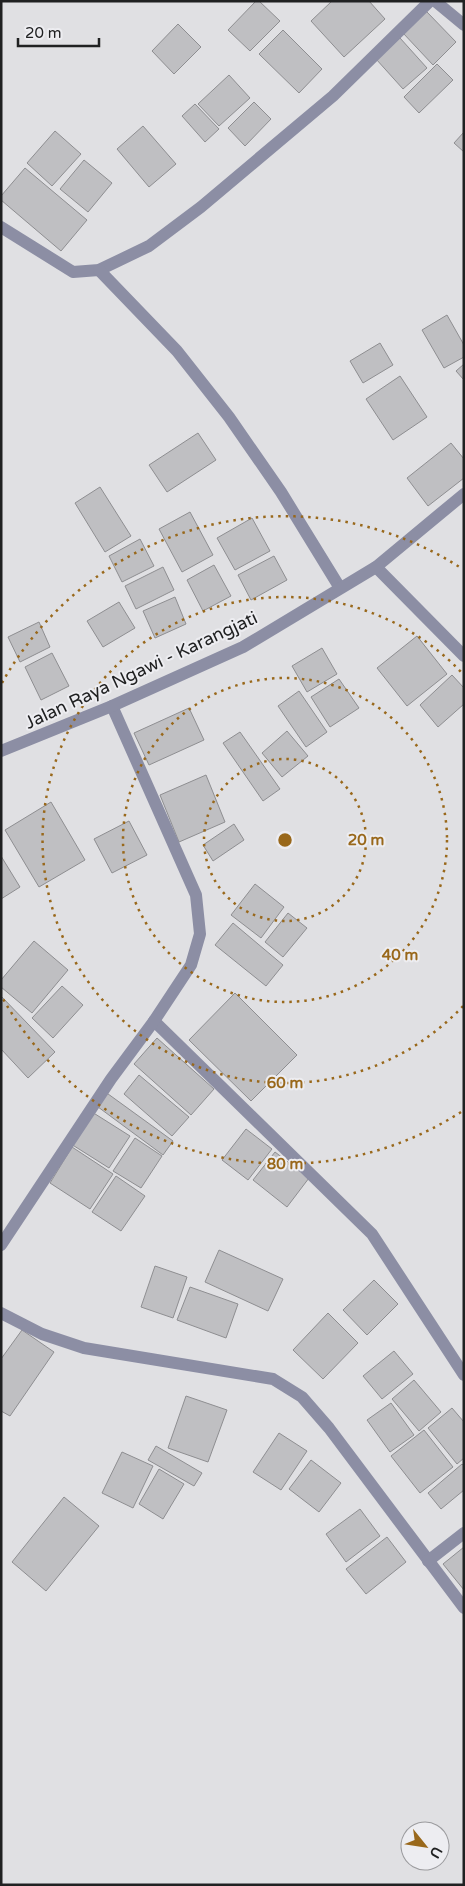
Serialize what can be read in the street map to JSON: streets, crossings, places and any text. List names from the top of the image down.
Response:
{
  "streets": {
    "street": ["Jalan Raya Ngawi - Karangjati"]
  },
  "scale_bar": "20 m",
  "north": "bottom right",
  "rings": [
    "20 m",
    "40 m",
    "60 m",
    "80 m"
  ]
}
